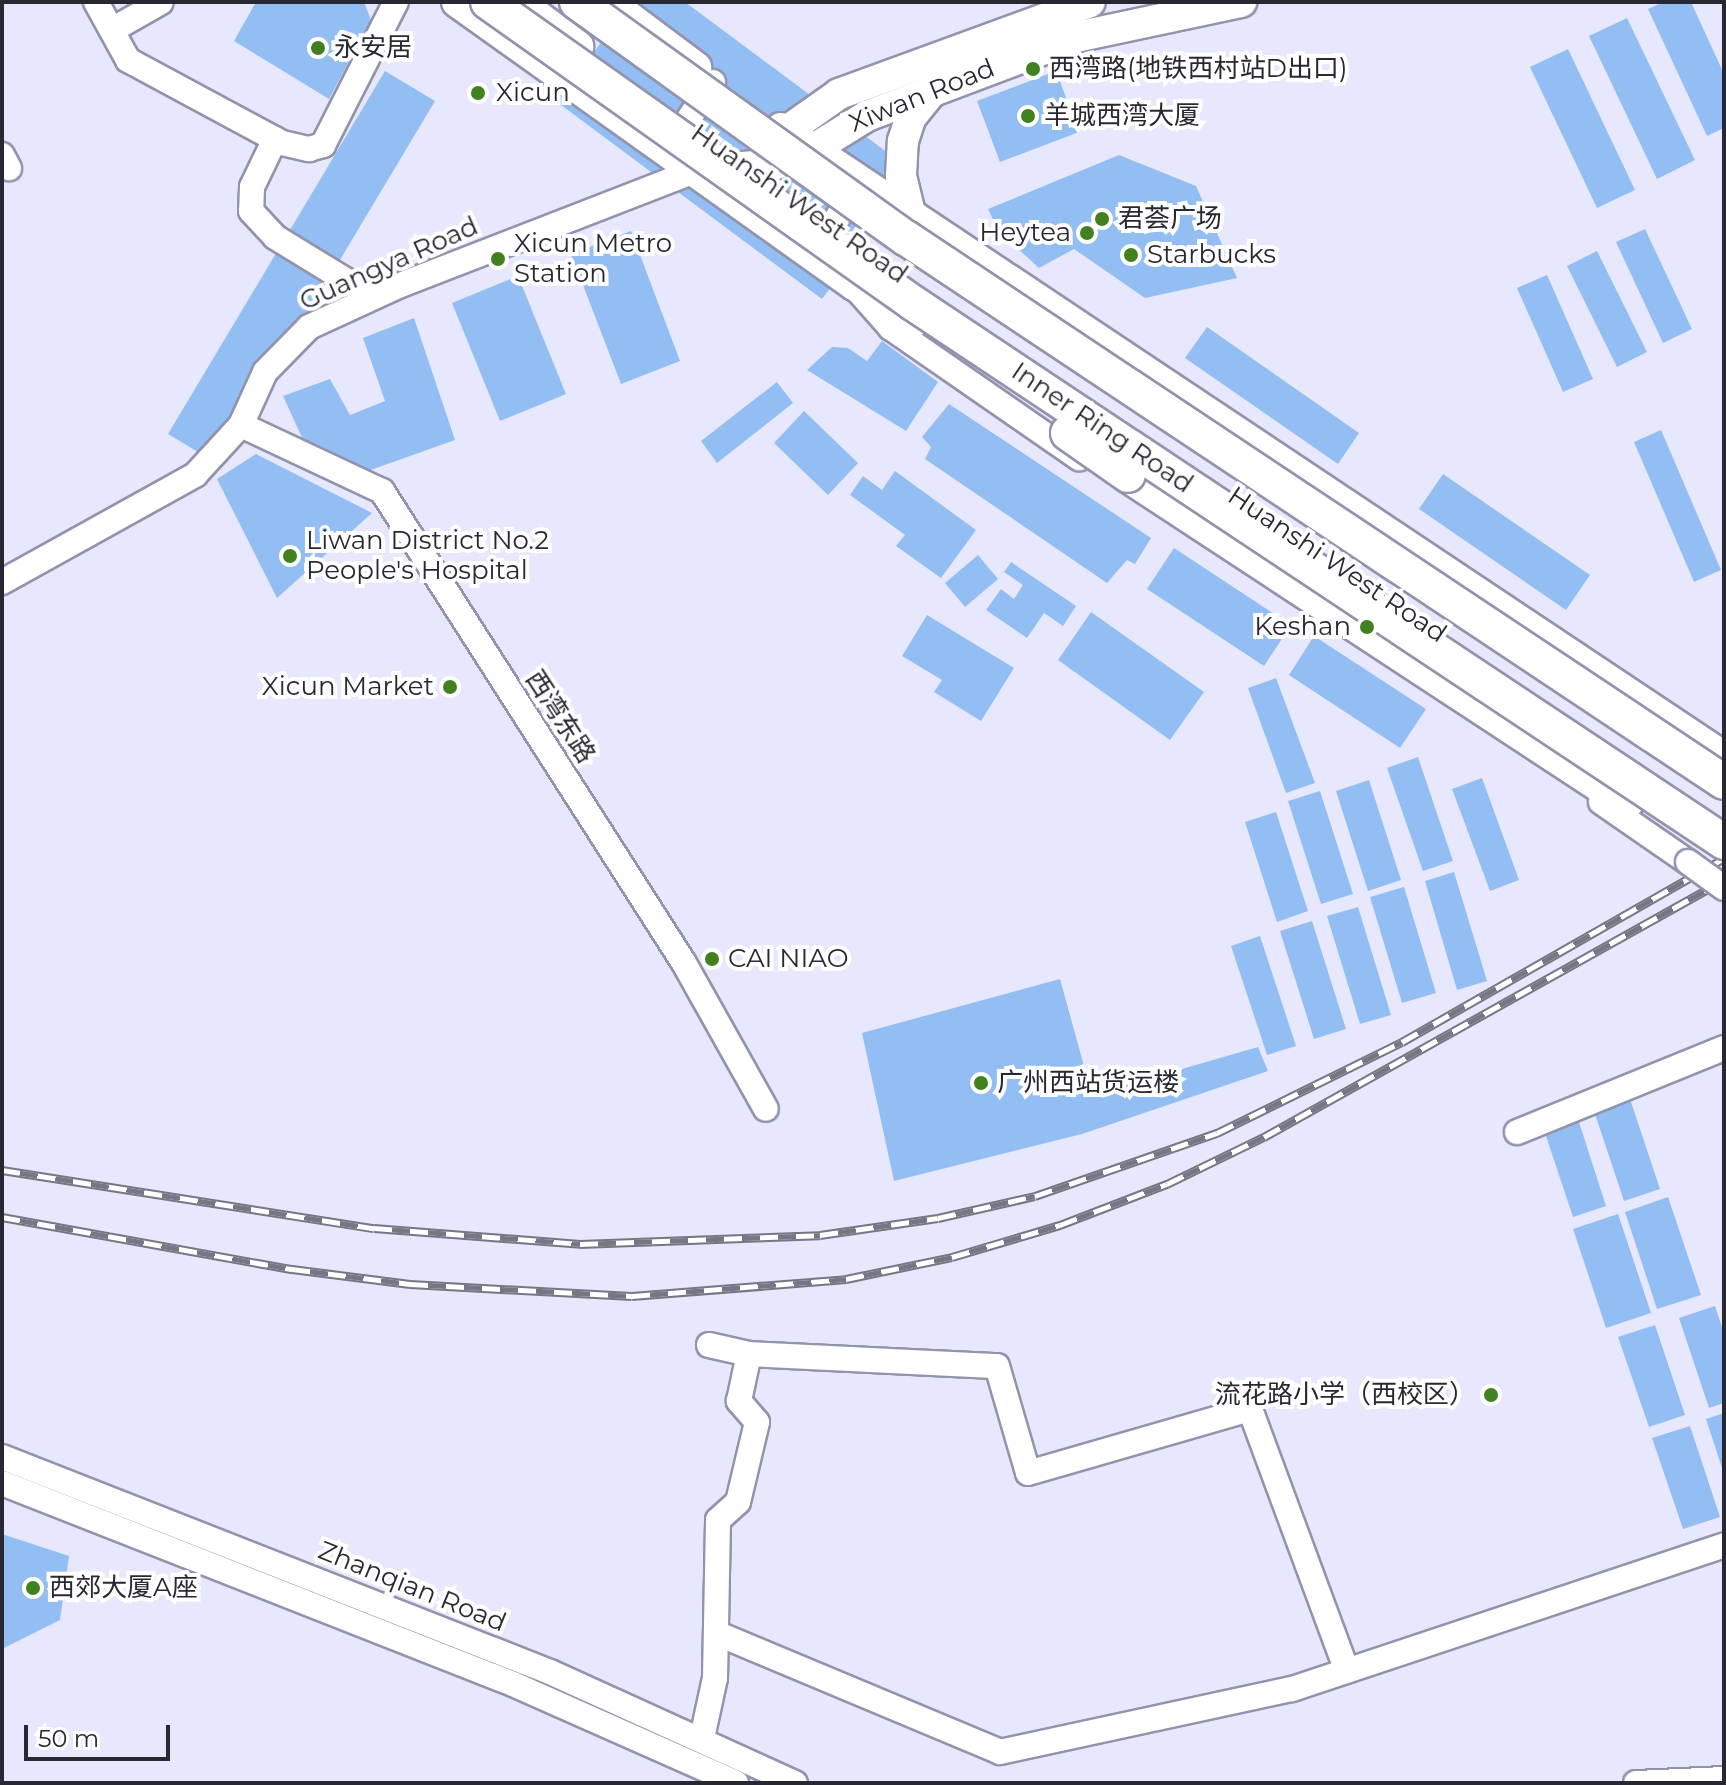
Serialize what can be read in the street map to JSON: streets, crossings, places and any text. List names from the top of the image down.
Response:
{
  "streets": {
    "highway": ["Inner Ring Road"],
    "main road": ["Xiwan Road", "Huanshi West Road"],
    "street": ["Guangya Road", "西湾东路", "Zhanqian Road"]
  },
  "crossings": [
    ["Xiwan Road", "Huanshi West Road"],
    ["Xiwan Road", "Inner Ring Road"],
    ["Huanshi West Road", "Inner Ring Road"],
    ["Guangya Road", "西湾东路"]
  ],
  "places": [
    "永安居",
    "西湾路(地铁西村站D出口)",
    "Xicun",
    "羊城西湾大厦",
    "君荟广场",
    "Heytea",
    "Starbucks",
    "Xicun Metro Station",
    "Liwan District No.2 People's Hospital",
    "Keshan",
    "Xicun Market",
    "CAI NIAO",
    "广州西站货运楼",
    "流花路小学（西校区）",
    "西郊大厦A座"
  ],
  "scale_bar": "50 m"
}
